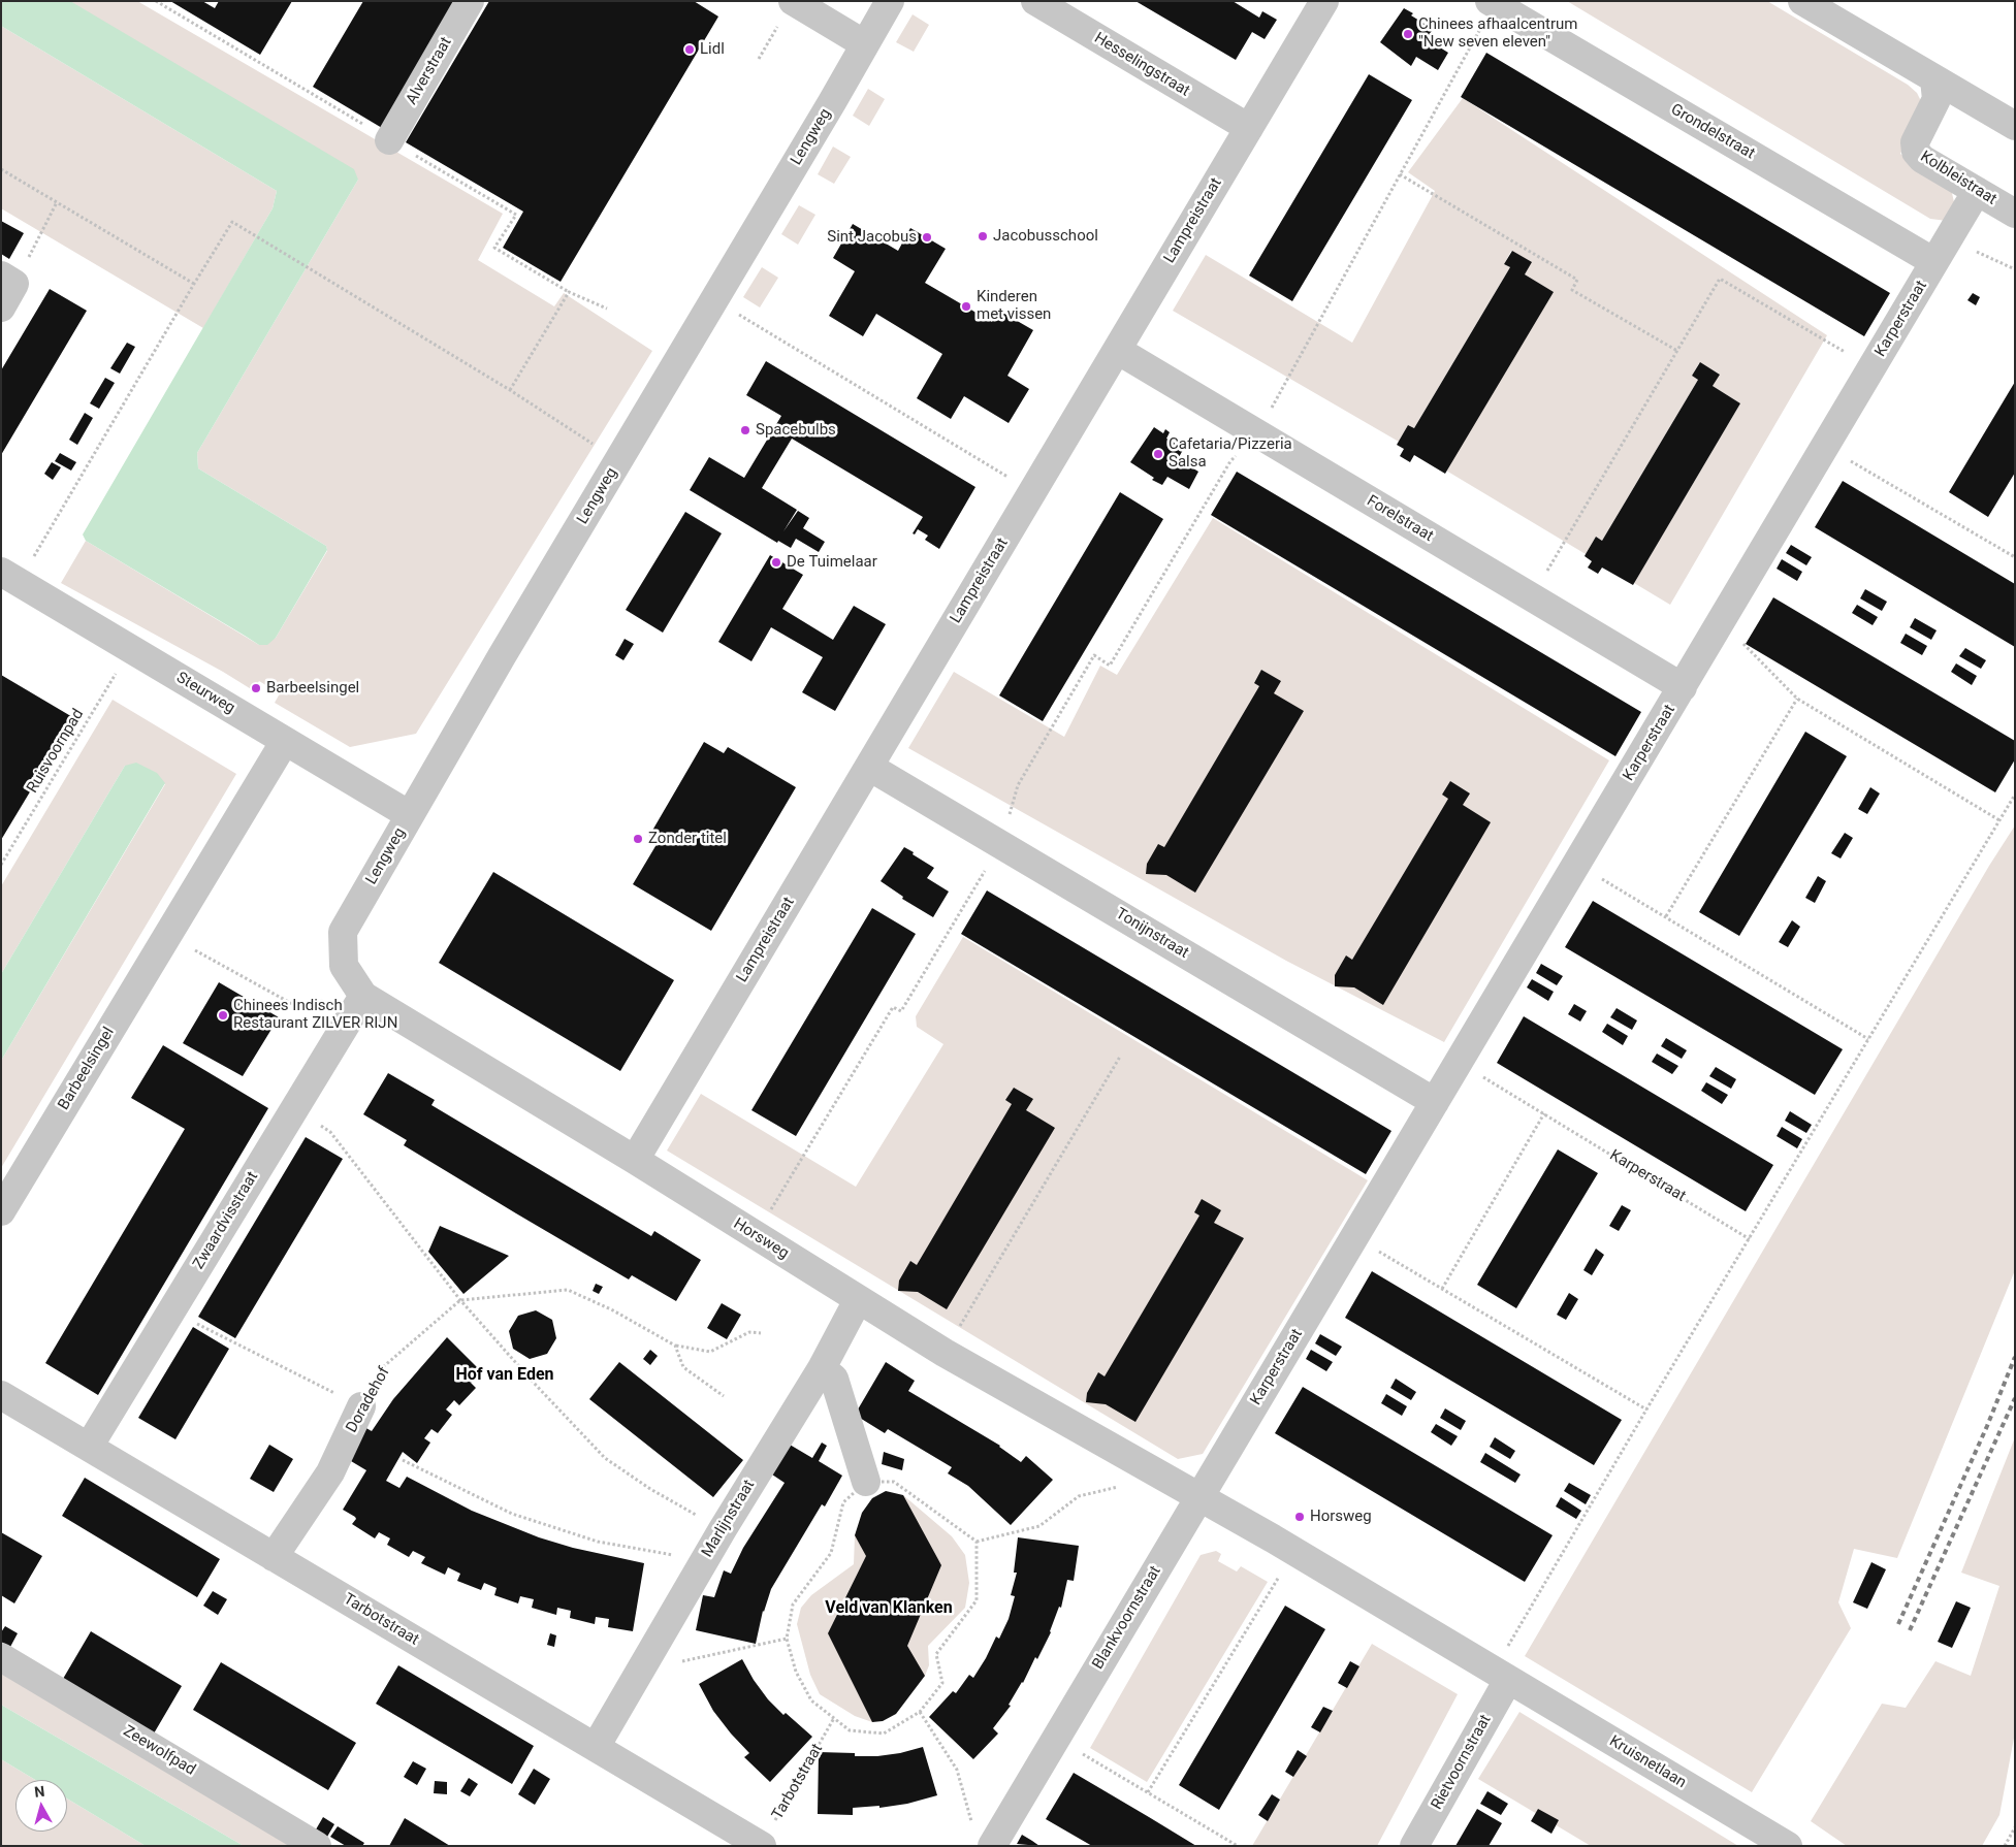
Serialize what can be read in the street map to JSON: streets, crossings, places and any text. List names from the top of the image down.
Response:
{
  "streets": {
    "street": [
      "Hesselingstraat",
      "Alverstraat",
      "Grondelstraat",
      "Lengweg",
      "Kolbleistraat",
      "Lampreistraat",
      "Karperstraat",
      "Forelstraat",
      "Steurweg",
      "Tonijnstraat",
      "Barbeelsingel",
      "Zwaardvisstraat",
      "Horsweg",
      "Doradehof",
      "Marlijnstraat",
      "Blankvoornstraat",
      "Tarbotstraat",
      "Zeewolfpad",
      "Rietvoornstraat",
      "Kruisnetlaan"
    ],
    "path": ["Ruisvoornpad"]
  },
  "crossings": [
    ["Hesselingstraat", "Lampreistraat"],
    ["Grondelstraat", "Karperstraat"],
    ["Lengweg", "Steurweg"],
    ["Lengweg", "Zwaardvisstraat"],
    ["Lengweg", "Horsweg"],
    ["Kolbleistraat", "Karperstraat"],
    ["Lampreistraat", "Forelstraat"],
    ["Lampreistraat", "Tonijnstraat"],
    ["Lampreistraat", "Horsweg"],
    ["Karperstraat", "Forelstraat"],
    ["Karperstraat", "Tonijnstraat"],
    ["Karperstraat", "Horsweg"],
    ["Karperstraat", "Blankvoornstraat"],
    ["Steurweg", "Ruisvoornpad"],
    ["Steurweg", "Barbeelsingel"],
    ["Zwaardvisstraat", "Horsweg"],
    ["Zwaardvisstraat", "Tarbotstraat"],
    ["Horsweg", "Marlijnstraat"],
    ["Horsweg", "Blankvoornstraat"],
    ["Horsweg", "Rietvoornstraat"],
    ["Horsweg", "Kruisnetlaan"],
    ["Doradehof", "Tarbotstraat"],
    ["Marlijnstraat", "Tarbotstraat"],
    ["Rietvoornstraat", "Kruisnetlaan"]
  ],
  "districts": ["Hof van Eden", "Veld van Klanken"],
  "places": [
    "Chinees afhaalcentrum \"New seven eleven\"",
    "Lidl",
    "Jacobusschool",
    "Sint Jacobus",
    "Kinderen met vissen",
    "Spacebulbs",
    "Cafetaria/Pizzeria Salsa",
    "De Tuimelaar",
    "Barbeelsingel",
    "Zonder titel",
    "Chinees Indisch Restaurant ZILVER RIJN",
    "Horsweg"
  ],
  "north": "top"
}
